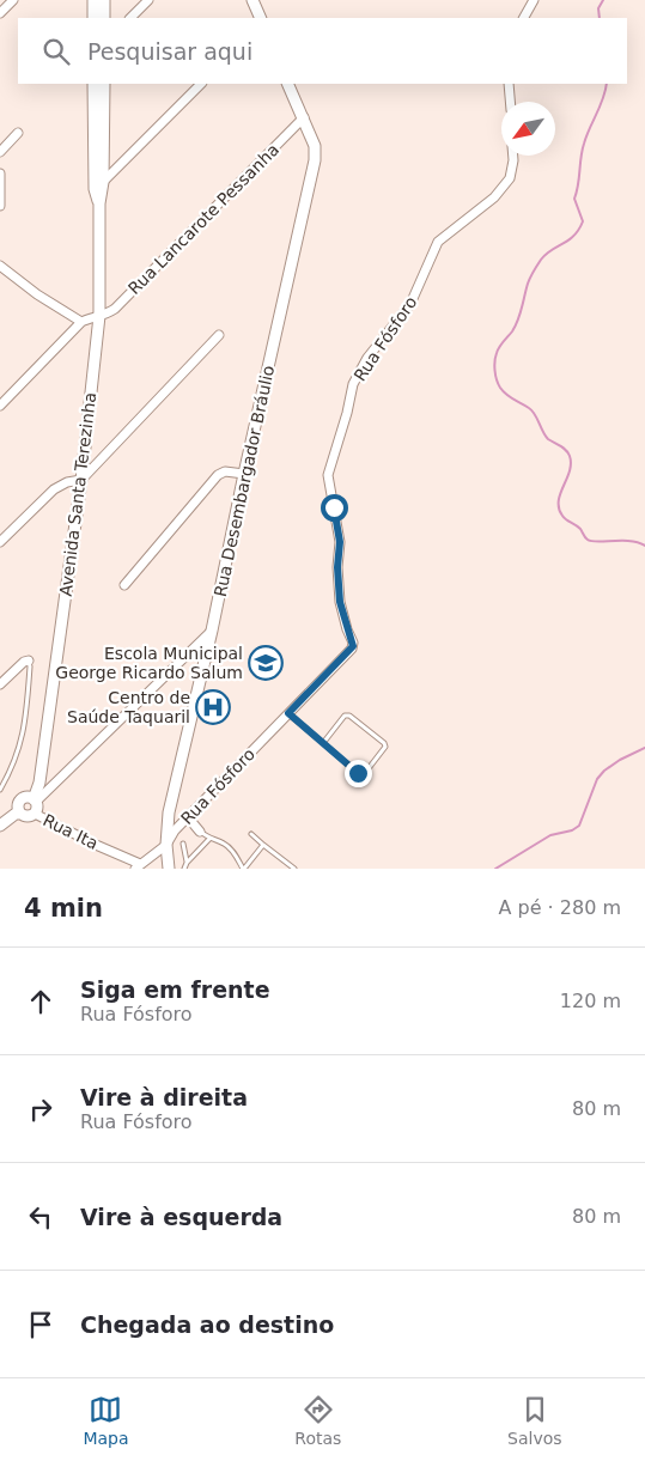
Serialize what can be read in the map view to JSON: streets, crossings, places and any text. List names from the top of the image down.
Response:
{
  "streets": {
    "street": [
      "Rua Lancarote Pessanha",
      "Rua Fósforo",
      "Rua Desembargador Bráulio",
      "Avenida Santa Terezinha",
      "Rua Ita"
    ]
  },
  "crossings": [
    ["Rua Lancarote Pessanha", "Rua Desembargador Bráulio"],
    ["Rua Lancarote Pessanha", "Avenida Santa Terezinha"],
    ["Rua Fósforo", "Rua Desembargador Bráulio"],
    ["Avenida Santa Terezinha", "Rua Ita"]
  ],
  "places": {
    "school or university": ["Escola Municipal George Ricardo Salum"],
    "hospital": ["Centro de Saúde Taquaril"]
  },
  "north": "bottom left",
  "page": {
    "search": "Pesquisar aqui",
    "heading": ["4 min", "A pé · 280 m"],
    "list": [
      ["Siga em frente", "Rua Fósforo", "120 m"],
      ["Vire à direita", "Rua Fósforo", "80 m"],
      ["Vire à esquerda", "80 m"],
      "Chegada ao destino"
    ],
    "nav": ["Mapa", "Rotas", "Salvos"]
  }
}
